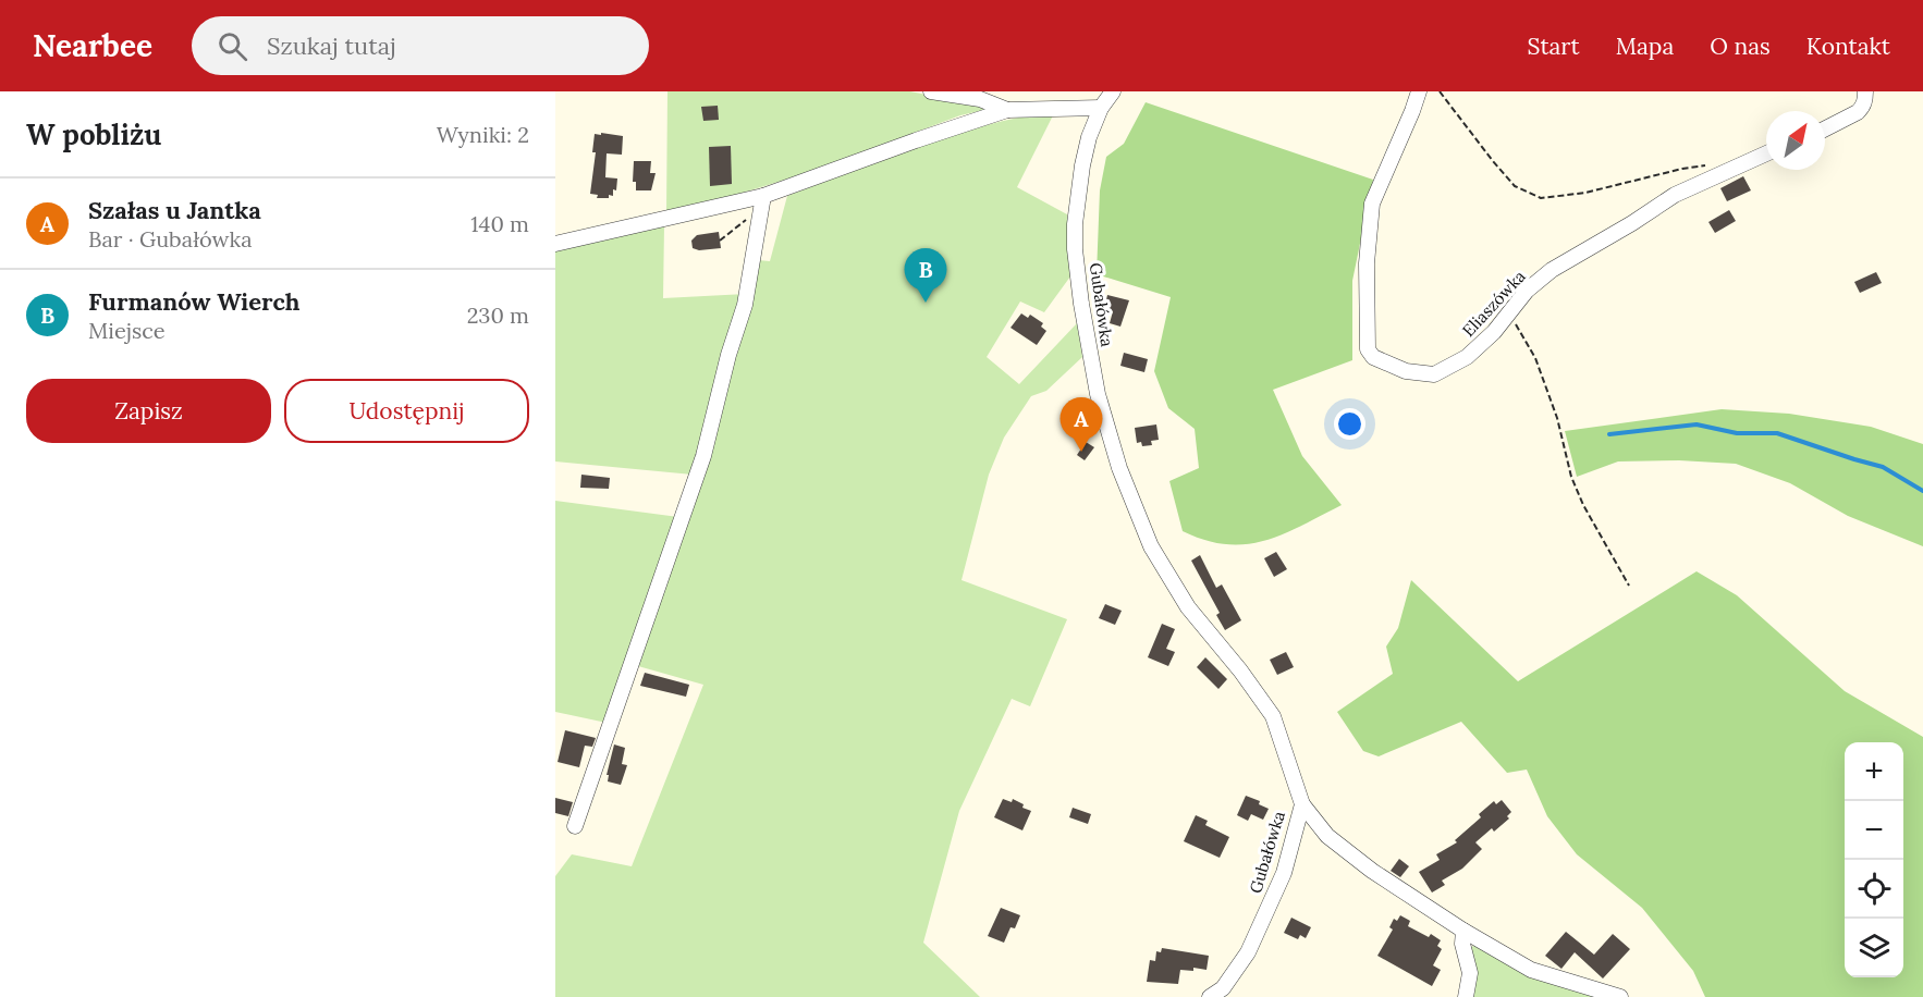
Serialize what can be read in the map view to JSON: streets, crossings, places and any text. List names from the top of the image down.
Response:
{
  "streets": {
    "street": ["Eliaszówka", "Gubałówka"]
  },
  "north": "top right",
  "page": {
    "header": "Nearbee",
    "search": "Szukaj tutaj",
    "nav": [
      "Start",
      "Mapa",
      "O nas",
      "Kontakt"
    ],
    "heading": ["W pobliżu", "Wyniki: 2"],
    "list": [
      {
        "mark": "A",
        "name": "Szałas u Jantka",
        "note": "Bar · Gubałówka",
        "value": "140 m"
      },
      {
        "mark": "B",
        "name": "Furmanów Wierch",
        "note": "Miejsce",
        "value": "230 m"
      }
    ],
    "pins": ["B", "A"],
    "buttons": ["Zapisz", "Udostępnij"],
    "map_buttons": ["+", "−"]
  }
}
